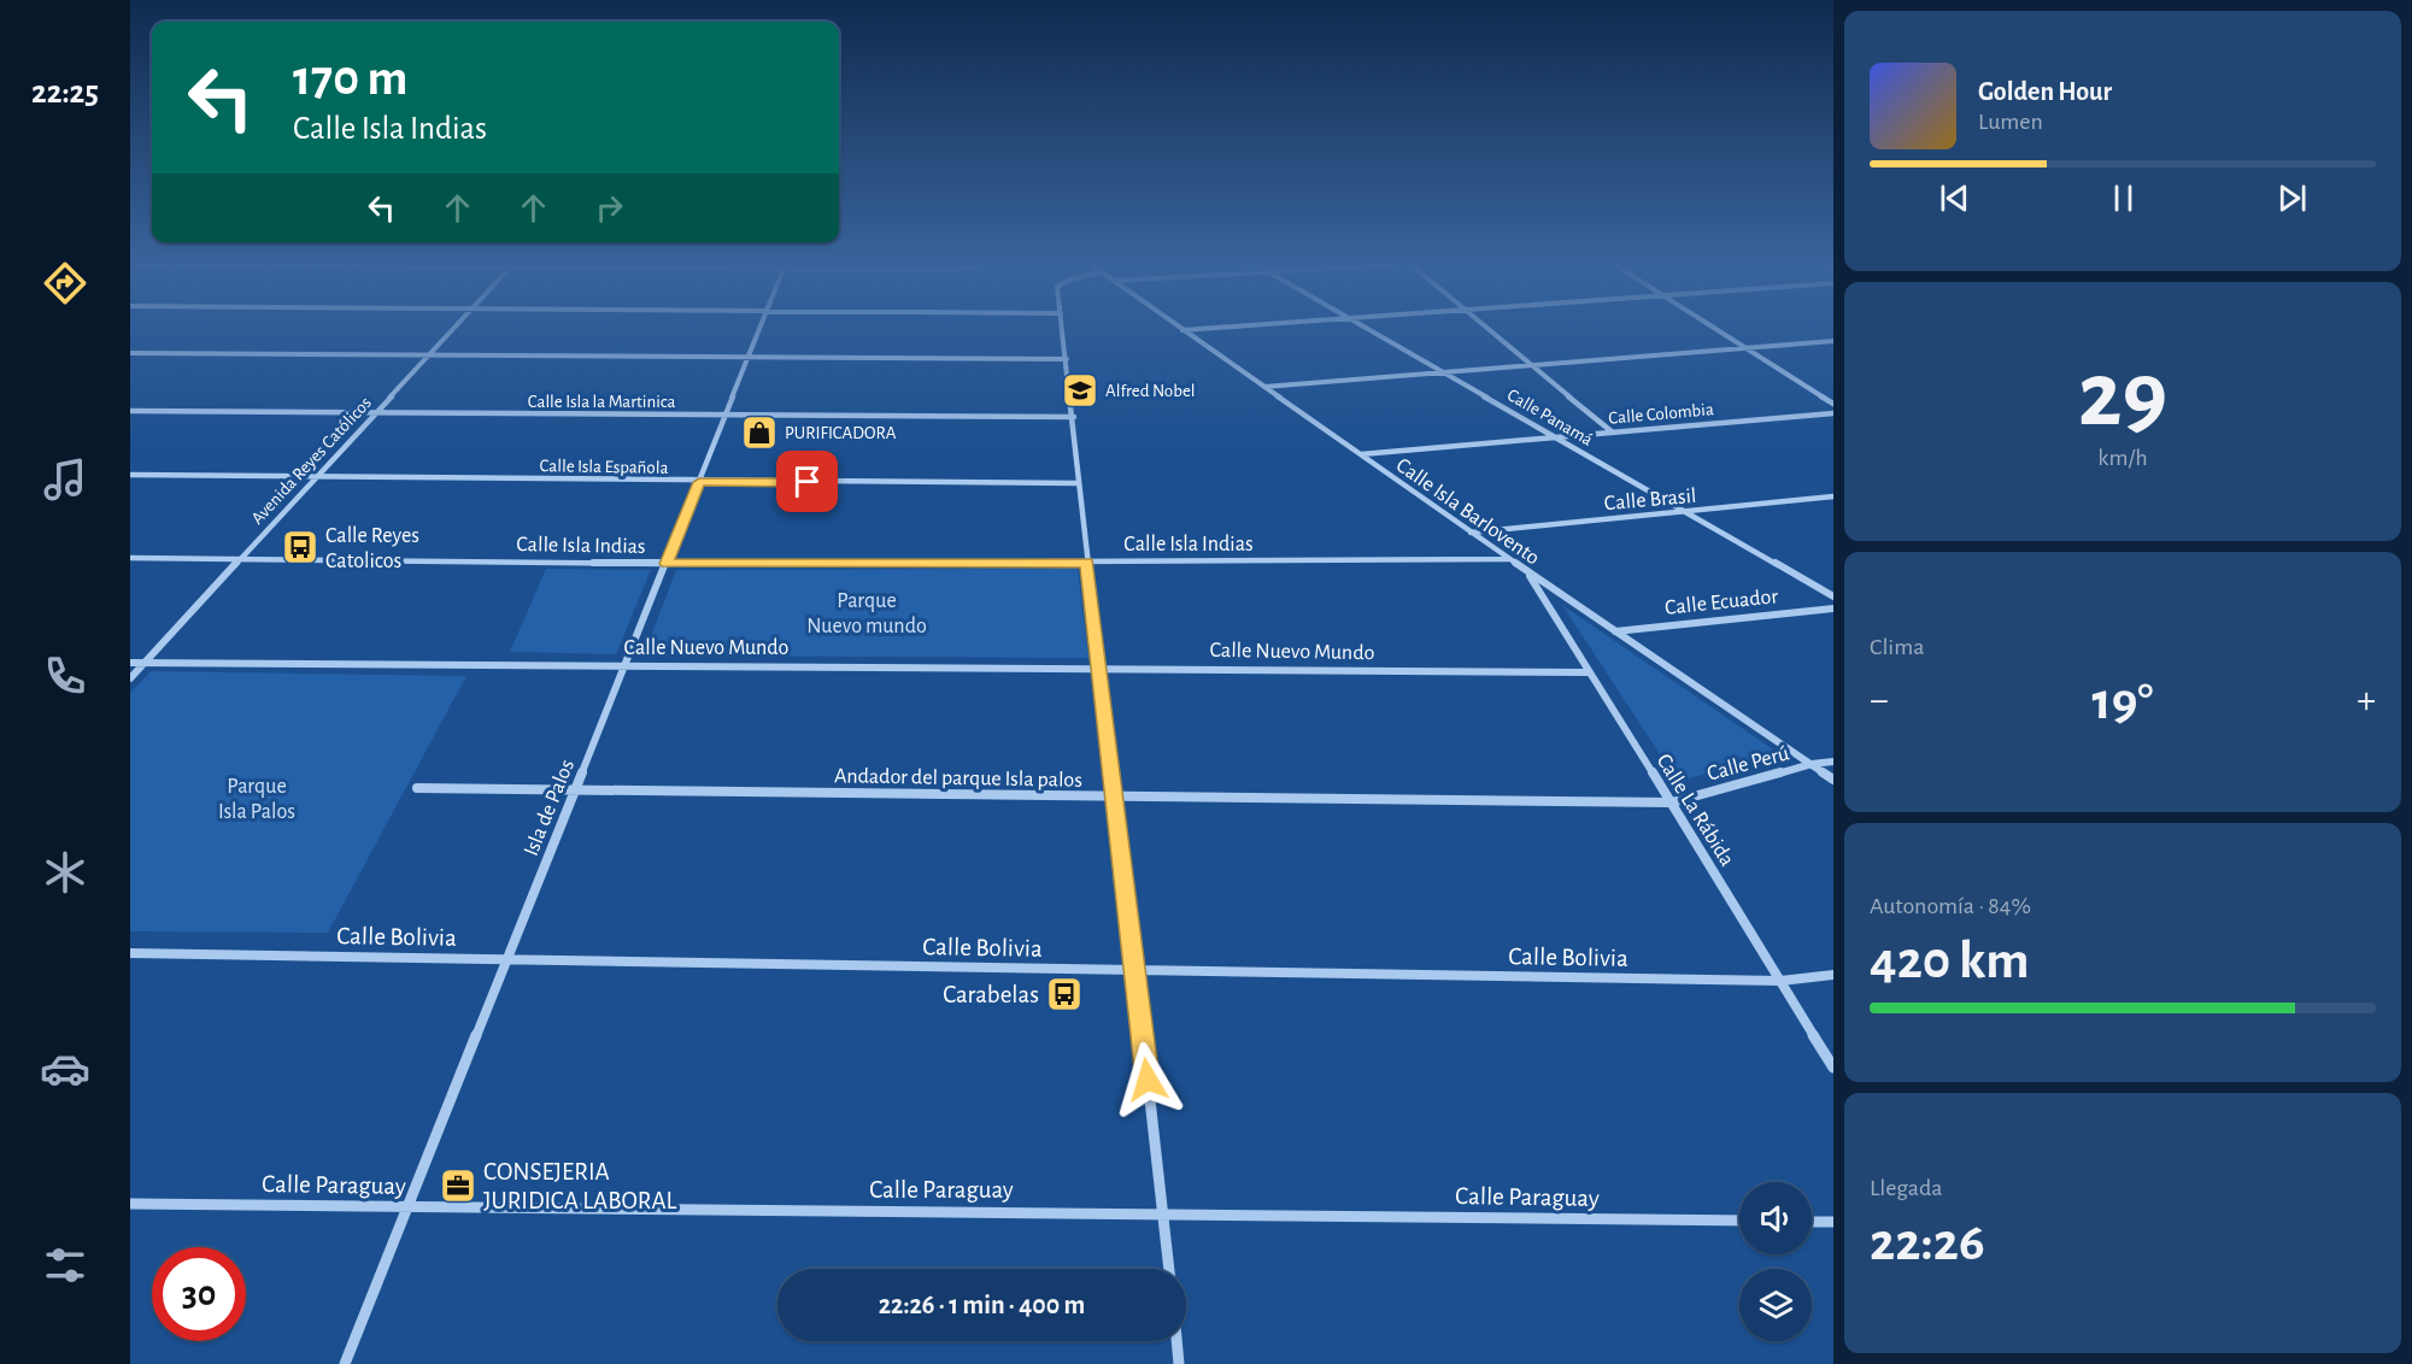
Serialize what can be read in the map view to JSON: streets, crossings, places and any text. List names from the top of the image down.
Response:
{
  "streets": {
    "street": [
      "Calle Isla la Martinica",
      "Calle Colombia",
      "Calle Panamá",
      "Avenida Reyes Católicos",
      "Calle Isla Española",
      "Calle Brasil",
      "Calle Isla Barlovento",
      "Calle Isla Indias",
      "Calle Ecuador",
      "Calle Nuevo Mundo",
      "Calle Perú",
      "Andador del parque Isla palos",
      "Isla de Palos",
      "Calle La Rábida",
      "Calle Bolivia",
      "Calle Paraguay"
    ]
  },
  "crossings": [
    ["Calle Isla la Martinica", "Avenida Reyes Católicos"],
    ["Calle Isla la Martinica", "Isla de Palos"],
    ["Calle Colombia", "Calle Panamá"],
    ["Calle Colombia", "Calle Isla Barlovento"],
    ["Calle Panamá", "Calle Brasil"],
    ["Avenida Reyes Católicos", "Calle Isla Española"],
    ["Avenida Reyes Católicos", "Calle Isla Indias"],
    ["Avenida Reyes Católicos", "Calle Nuevo Mundo"],
    ["Calle Isla Española", "Isla de Palos"],
    ["Calle Brasil", "Calle Isla Barlovento"],
    ["Calle Isla Barlovento", "Calle Isla Indias"],
    ["Calle Isla Barlovento", "Calle Ecuador"],
    ["Calle Isla Barlovento", "Calle Perú"],
    ["Calle Isla Barlovento", "Calle La Rábida"],
    ["Calle Isla Indias", "Isla de Palos"],
    ["Calle Nuevo Mundo", "Isla de Palos"],
    ["Calle Nuevo Mundo", "Calle La Rábida"],
    ["Calle Perú", "Andador del parque Isla palos"],
    ["Calle Perú", "Calle La Rábida"],
    ["Andador del parque Isla palos", "Isla de Palos"],
    ["Andador del parque Isla palos", "Calle La Rábida"],
    ["Isla de Palos", "Calle Bolivia"],
    ["Isla de Palos", "Calle Paraguay"],
    ["Calle La Rábida", "Calle Bolivia"]
  ],
  "parks": ["Parque Nuevo mundo", "Parque Isla Palos"],
  "places": {
    "school or university": ["Alfred Nobel"],
    "shop": ["PURIFICADORA"],
    "bus stop": ["Calle Reyes Catolicos", "Carabelas"],
    "office": ["CONSEJERIA JURIDICA LABORAL"]
  },
  "page": {
    "tabs": "22:25",
    "turn": ["170 m", "Calle Isla Indias"],
    "song": ["Golden Hour", "Lumen"],
    "tile": [
      ["29", "km/h"],
      "Clima",
      ["Autonomía · 84%", "420 km"],
      ["Llegada", "22:26"]
    ],
    "heat": ["−", "19°", "+"],
    "limit": "30",
    "trip": "22:26 · 1 min · 400 m"
  }
}
